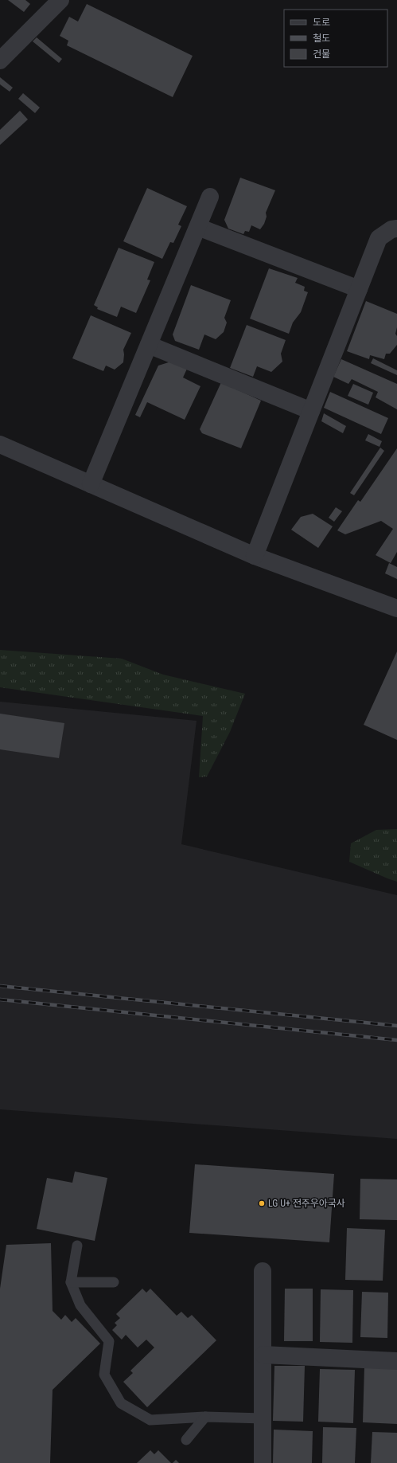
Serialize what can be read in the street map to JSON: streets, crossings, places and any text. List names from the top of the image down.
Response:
{
  "places": ["LG U+ 전주우아국사"],
  "legend": ["도로", "철도", "건물"]
}
